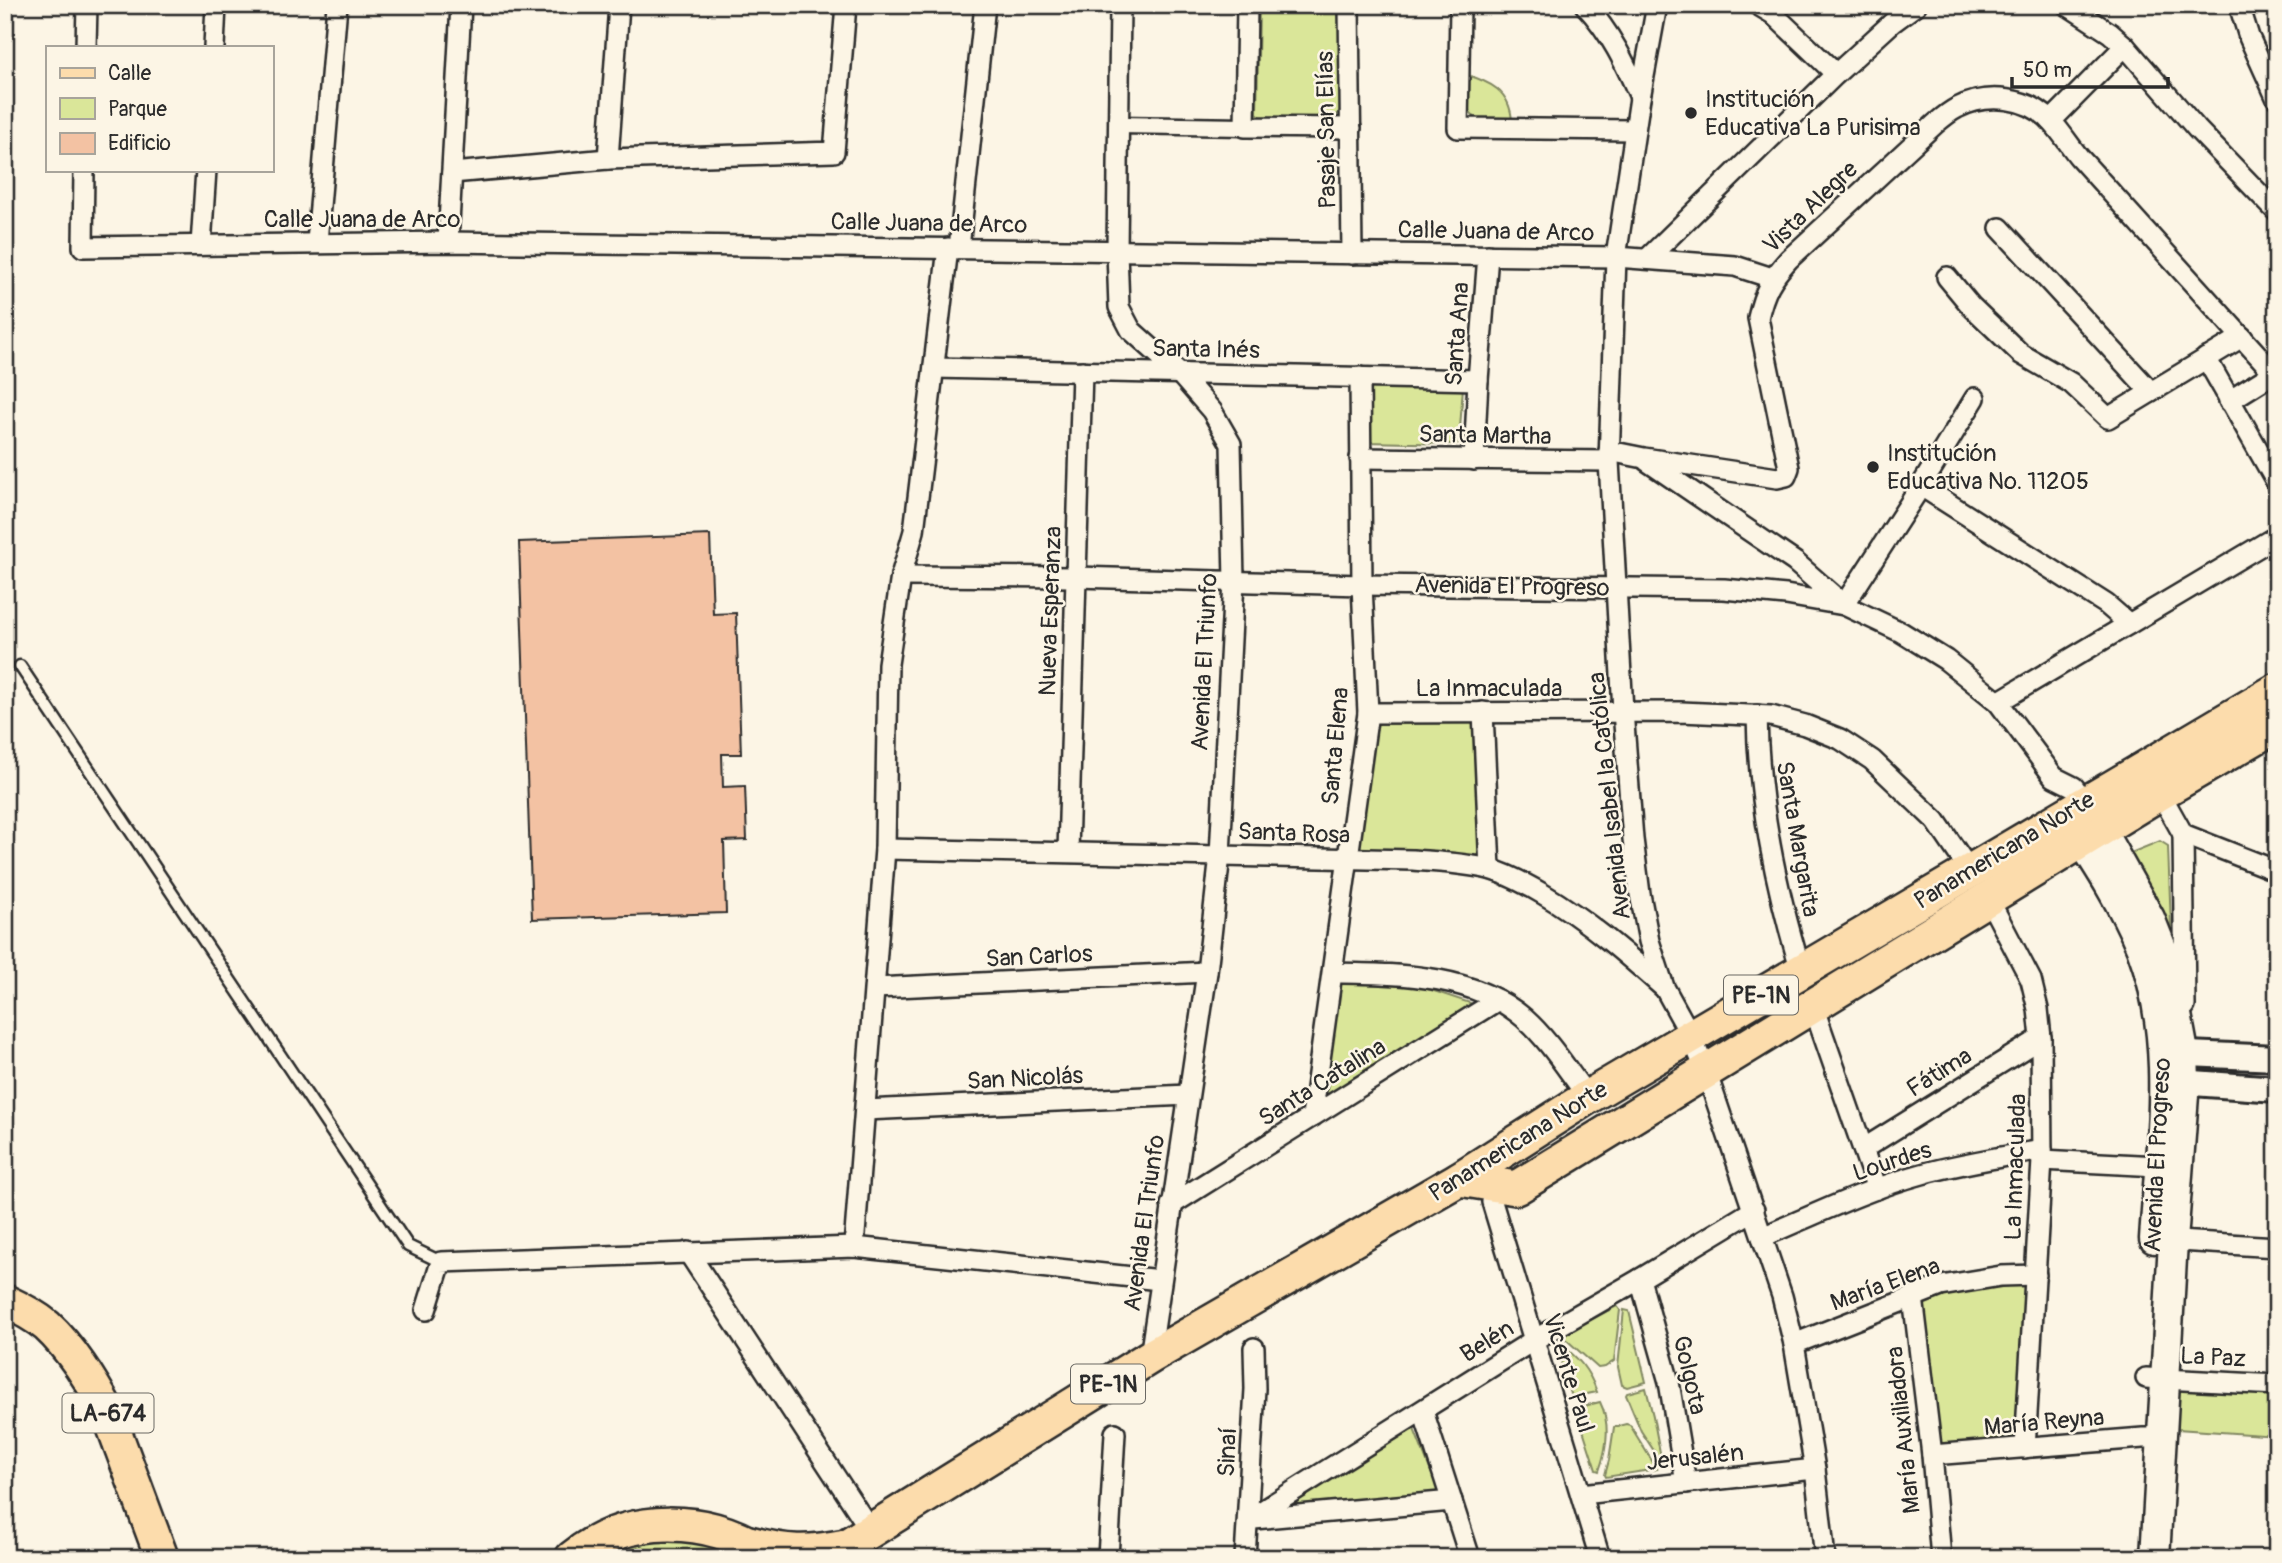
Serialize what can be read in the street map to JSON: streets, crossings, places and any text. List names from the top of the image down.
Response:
{
  "streets": {
    "highway": ["Panamericana Norte", "PE-1N"],
    "main road": ["Avenida El Progreso", "LA-674"],
    "street": [
      "Pasaje San Elías",
      "Vista Alegre",
      "Calle Juana de Arco",
      "Santa Ana",
      "Santa Inés",
      "Santa Martha",
      "Nueva Esperanza",
      "Avenida El Triunfo",
      "La Inmaculada",
      "Santa Elena",
      "Avenida Isabel la Católica",
      "Santa Rosa",
      "Santa Margarita",
      "San Carlos",
      "Fátima",
      "San Nicolás",
      "Santa Catalina",
      "Lourdes",
      "María Elena",
      "Belén",
      "La Paz",
      "Vicente Paul",
      "Golgota",
      "María Reyna",
      "María Auxiliadora",
      "Sinaí",
      "Jerusalén"
    ]
  },
  "crossings": [
    ["Pasaje San Elías", "Calle Juana de Arco"],
    ["Vista Alegre", "Calle Juana de Arco"],
    ["Vista Alegre", "Santa Martha"],
    ["Calle Juana de Arco", "Santa Ana"],
    ["Calle Juana de Arco", "Avenida El Triunfo"],
    ["Calle Juana de Arco", "Avenida Isabel la Católica"],
    ["Santa Ana", "Santa Inés"],
    ["Santa Ana", "Santa Martha"],
    ["Santa Inés", "Nueva Esperanza"],
    ["Santa Inés", "Avenida El Triunfo"],
    ["Santa Inés", "Santa Elena"],
    ["Santa Martha", "Santa Elena"],
    ["Santa Martha", "Avenida Isabel la Católica"],
    ["Avenida El Progreso", "Nueva Esperanza"],
    ["Avenida El Progreso", "Avenida El Triunfo"],
    ["Avenida El Progreso", "Santa Elena"],
    ["Avenida El Progreso", "Avenida Isabel la Católica"],
    ["Avenida El Progreso", "Panamericana Norte"],
    ["Avenida El Progreso", "Lourdes"],
    ["Avenida El Progreso", "La Paz"],
    ["Avenida El Progreso", "María Reyna"],
    ["Nueva Esperanza", "Santa Rosa"],
    ["Avenida El Triunfo", "Santa Rosa"],
    ["Avenida El Triunfo", "Panamericana Norte"],
    ["Avenida El Triunfo", "San Carlos"],
    ["Avenida El Triunfo", "San Nicolás"],
    ["Avenida El Triunfo", "Santa Catalina"],
    ["La Inmaculada", "Santa Elena"],
    ["La Inmaculada", "Avenida Isabel la Católica"],
    ["La Inmaculada", "Santa Margarita"],
    ["La Inmaculada", "Panamericana Norte"],
    ["La Inmaculada", "Fátima"],
    ["La Inmaculada", "Lourdes"],
    ["La Inmaculada", "María Elena"],
    ["La Inmaculada", "María Reyna"],
    ["Santa Elena", "Santa Rosa"],
    ["Santa Elena", "Santa Catalina"],
    ["Avenida Isabel la Católica", "Santa Rosa"],
    ["Avenida Isabel la Católica", "Panamericana Norte"],
    ["Avenida Isabel la Católica", "Lourdes"],
    ["Avenida Isabel la Católica", "María Elena"],
    ["Avenida Isabel la Católica", "Belén"],
    ["Avenida Isabel la Católica", "Jerusalén"],
    ["Santa Margarita", "Panamericana Norte"],
    ["Panamericana Norte", "PE-1N"],
    ["Panamericana Norte", "Vicente Paul"],
    ["María Elena", "María Auxiliadora"],
    ["Belén", "Vicente Paul"],
    ["Belén", "Golgota"],
    ["Belén", "Sinaí"],
    ["Vicente Paul", "Jerusalén"],
    ["Golgota", "Jerusalén"],
    ["María Reyna", "María Auxiliadora"]
  ],
  "places": ["Institución Educativa La Purisima", "Institución Educativa No. 11205"],
  "legend": ["Calle", "Parque", "Edificio"],
  "scale_bar": "50 m"
}
